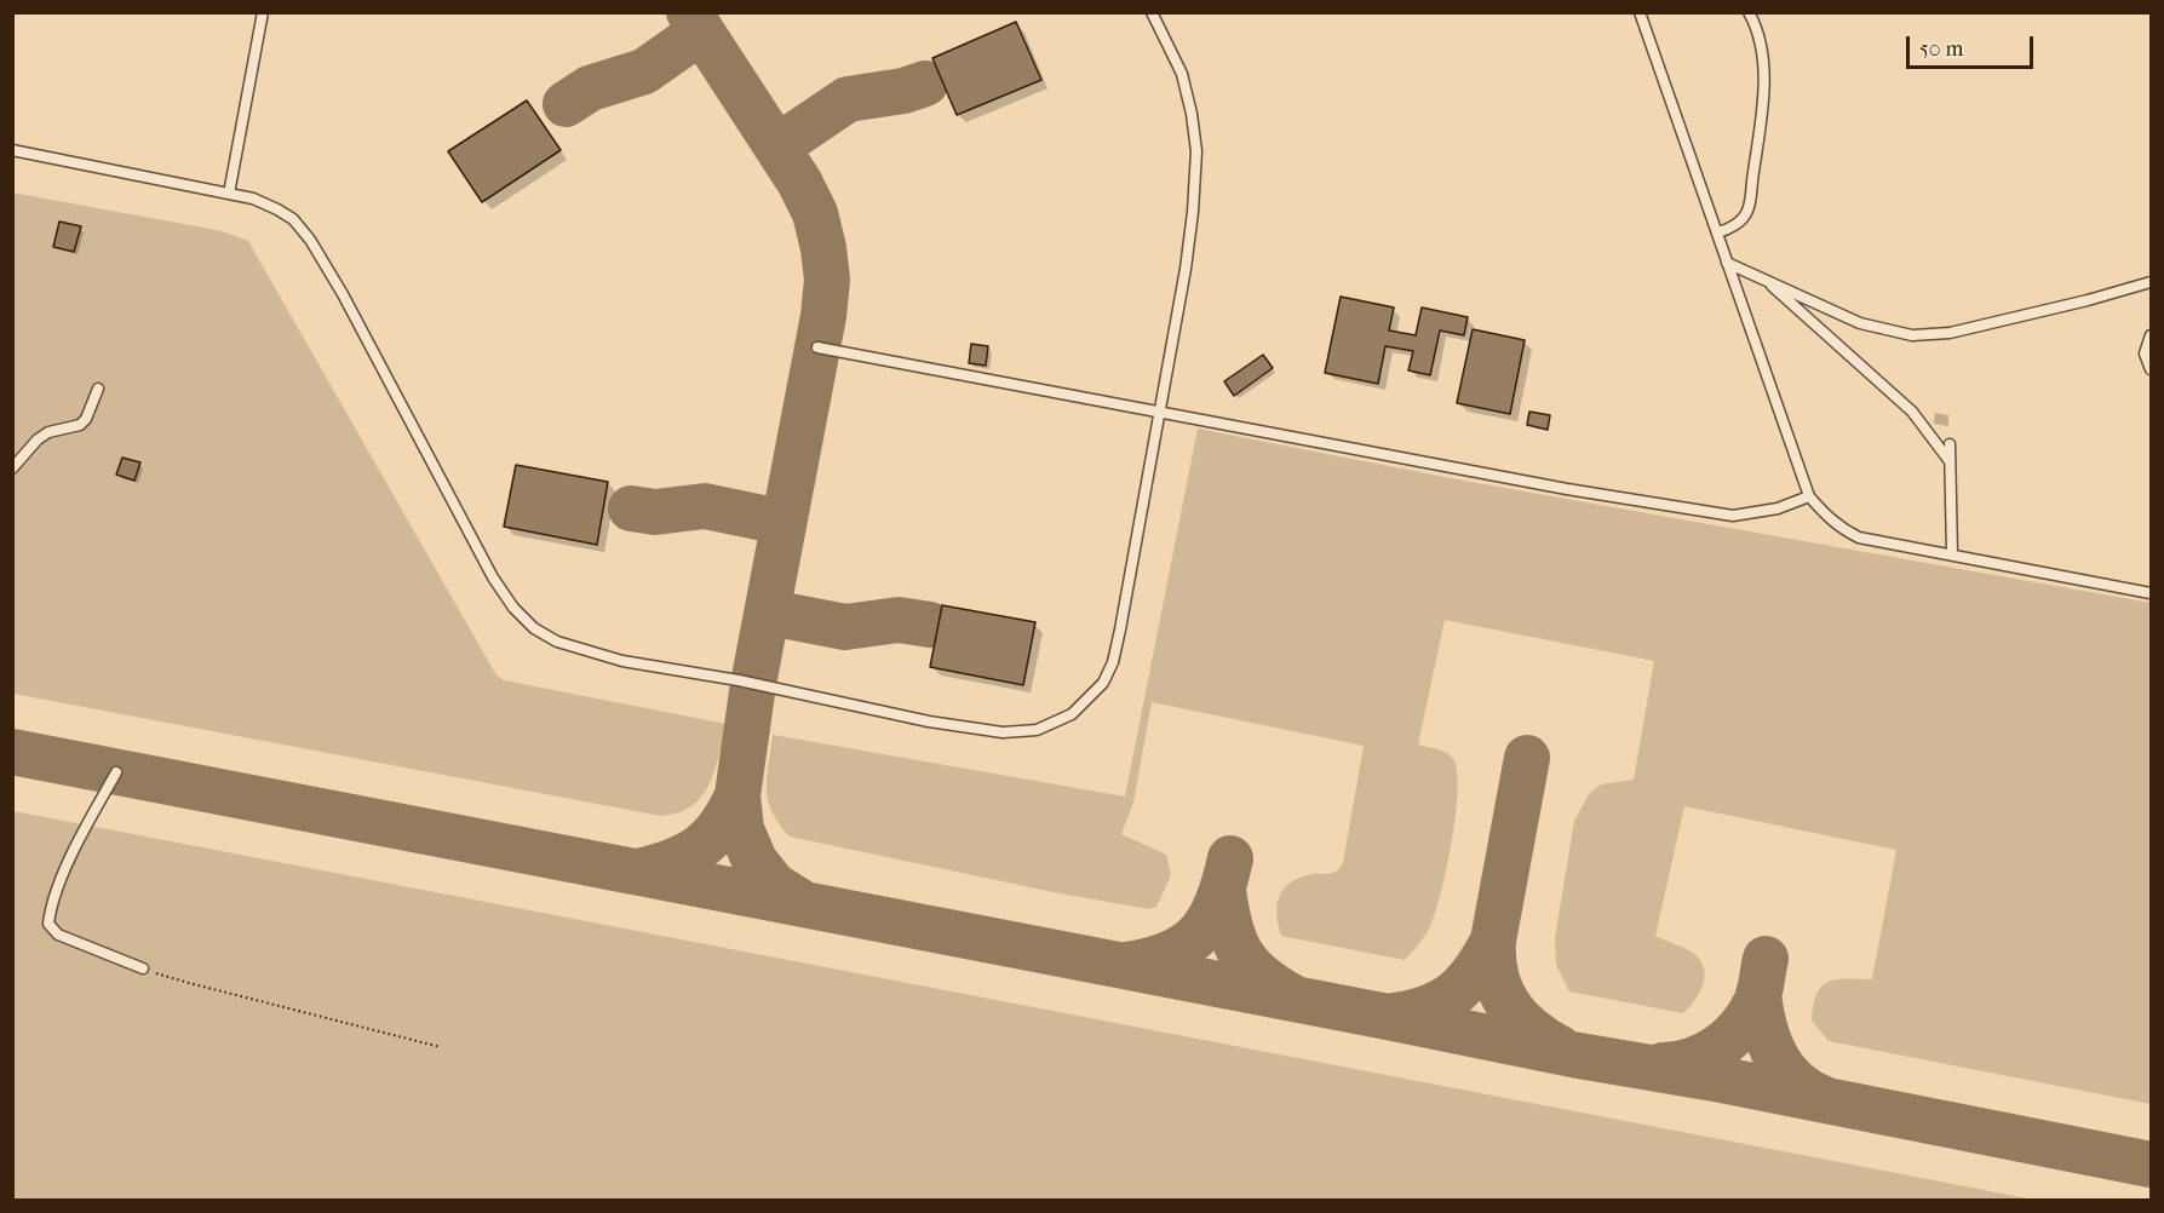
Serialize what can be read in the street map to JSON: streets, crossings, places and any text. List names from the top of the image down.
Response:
{
  "scale_bar": "50 m"
}
